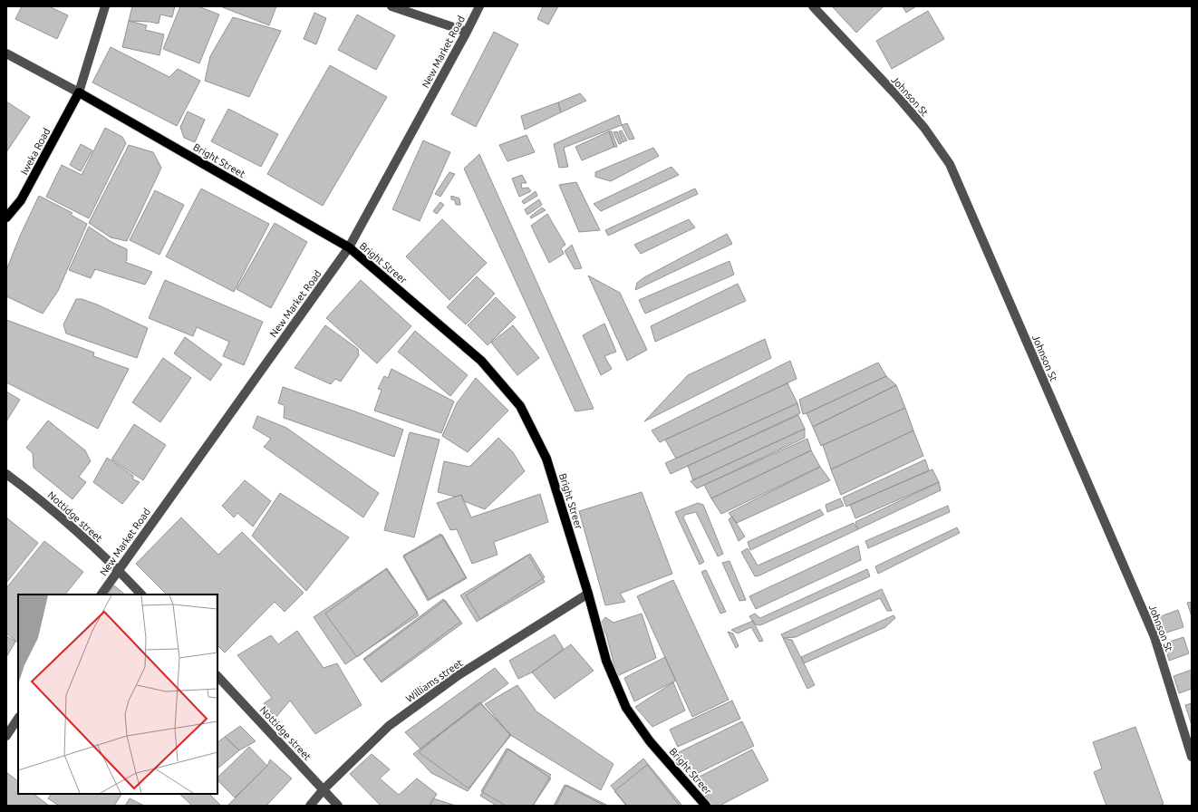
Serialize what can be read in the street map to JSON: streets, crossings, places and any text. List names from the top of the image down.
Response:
{
  "streets": {
    "main road": ["Iweka Road", "Bright Street", "Bright Streer"],
    "street": [
      "New Market Road",
      "Johnson St",
      "Nottidge street",
      "Williams street"
    ]
  },
  "crossings": [
    ["New Market Road", "Bright Street"],
    ["New Market Road", "Bright Streer"],
    ["New Market Road", "Nottidge street"],
    ["Iweka Road", "Bright Street"],
    ["Bright Street", "Bright Streer"],
    ["Bright Streer", "Williams street"],
    ["Nottidge street", "Williams street"]
  ]
}
